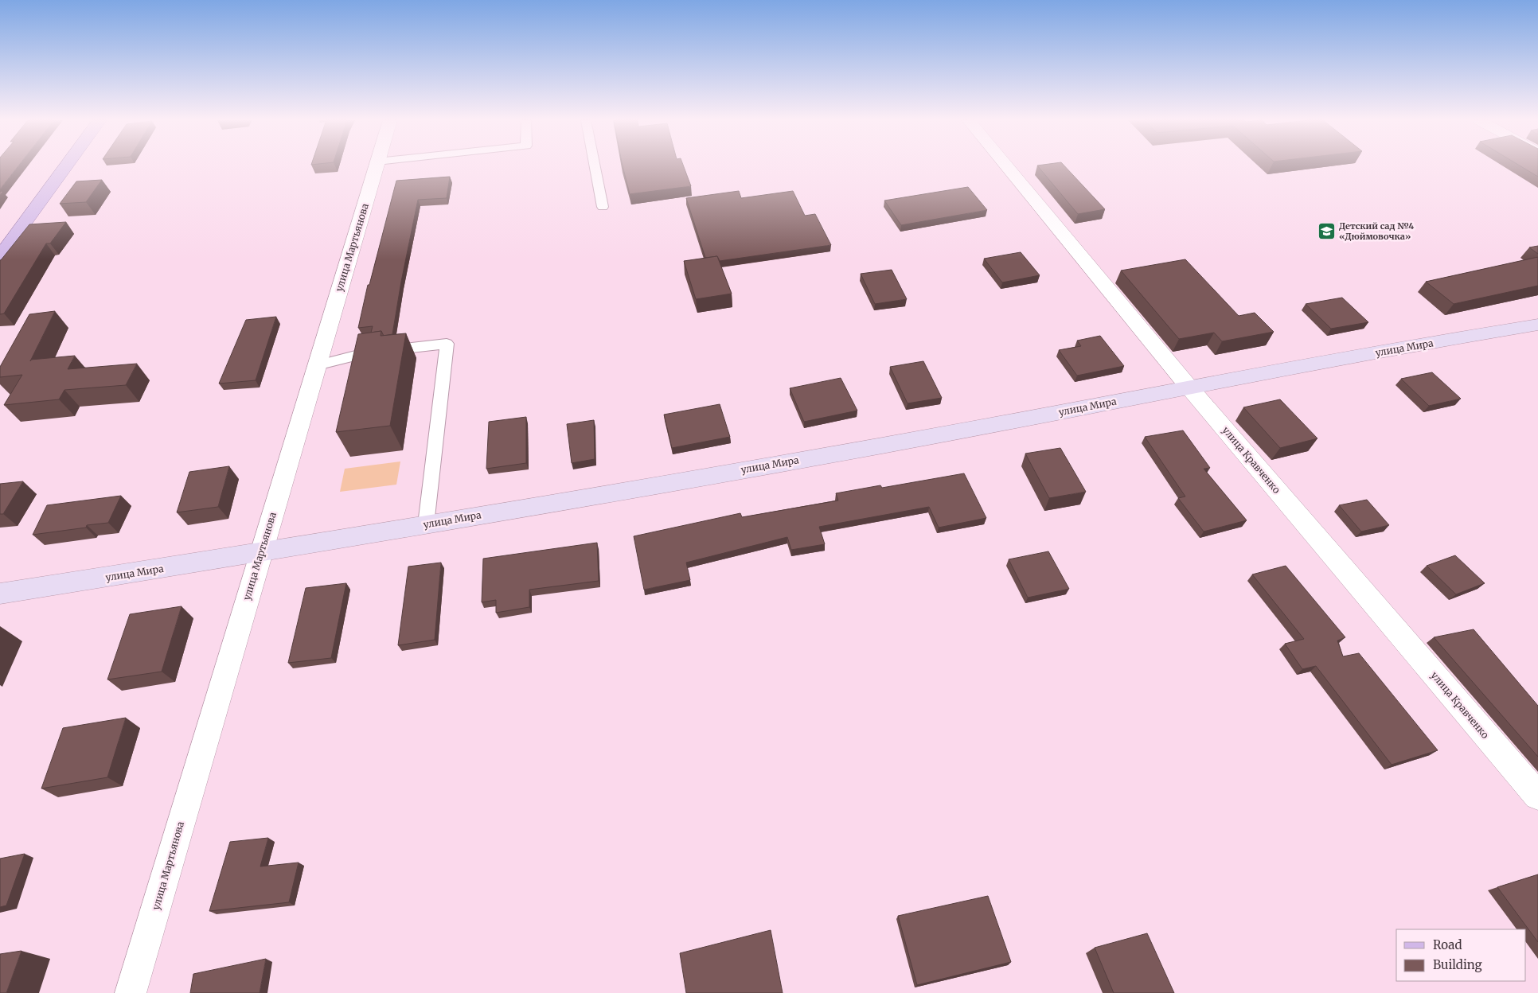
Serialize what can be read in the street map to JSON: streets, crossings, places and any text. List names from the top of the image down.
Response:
{
  "streets": {
    "main road": ["улица Мира"],
    "street": ["улица Мартьянова", "улица Кравченко"]
  },
  "crossings": [
    ["улица Мартьянова", "улица Мира"],
    ["улица Мира", "улица Кравченко"]
  ],
  "places": {
    "school or university": ["Детский сад №4 «Дюймовочка»"]
  },
  "legend": ["Road", "Building"]
}
